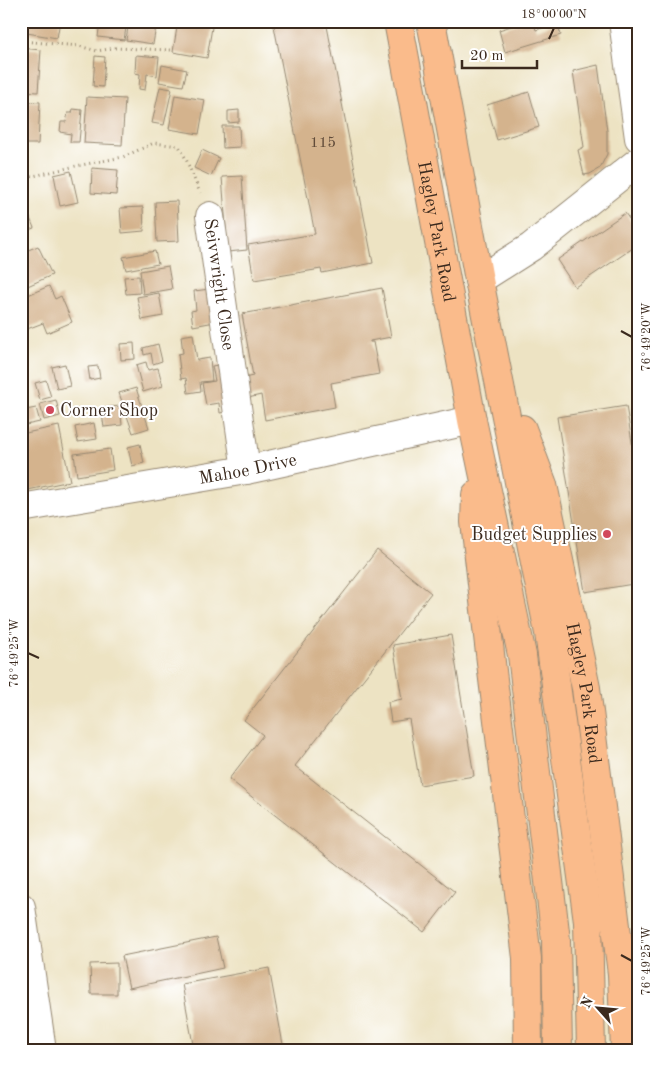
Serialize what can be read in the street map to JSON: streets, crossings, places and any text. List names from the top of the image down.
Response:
{
  "streets": {
    "main road": ["Hagley Park Road"],
    "street": ["Seivwright Close", "Mahoe Drive"]
  },
  "crossings": [
    ["Hagley Park Road", "Mahoe Drive"],
    ["Seivwright Close", "Mahoe Drive"]
  ],
  "places": ["Corner Shop", "Budget Supplies"],
  "house_numbers": ["115"],
  "scale_bar": "20 m",
  "north": "top left",
  "coordinates": ["18°00'00\"N", "76°49'20\"W", "76°49'25\"W"]
}
